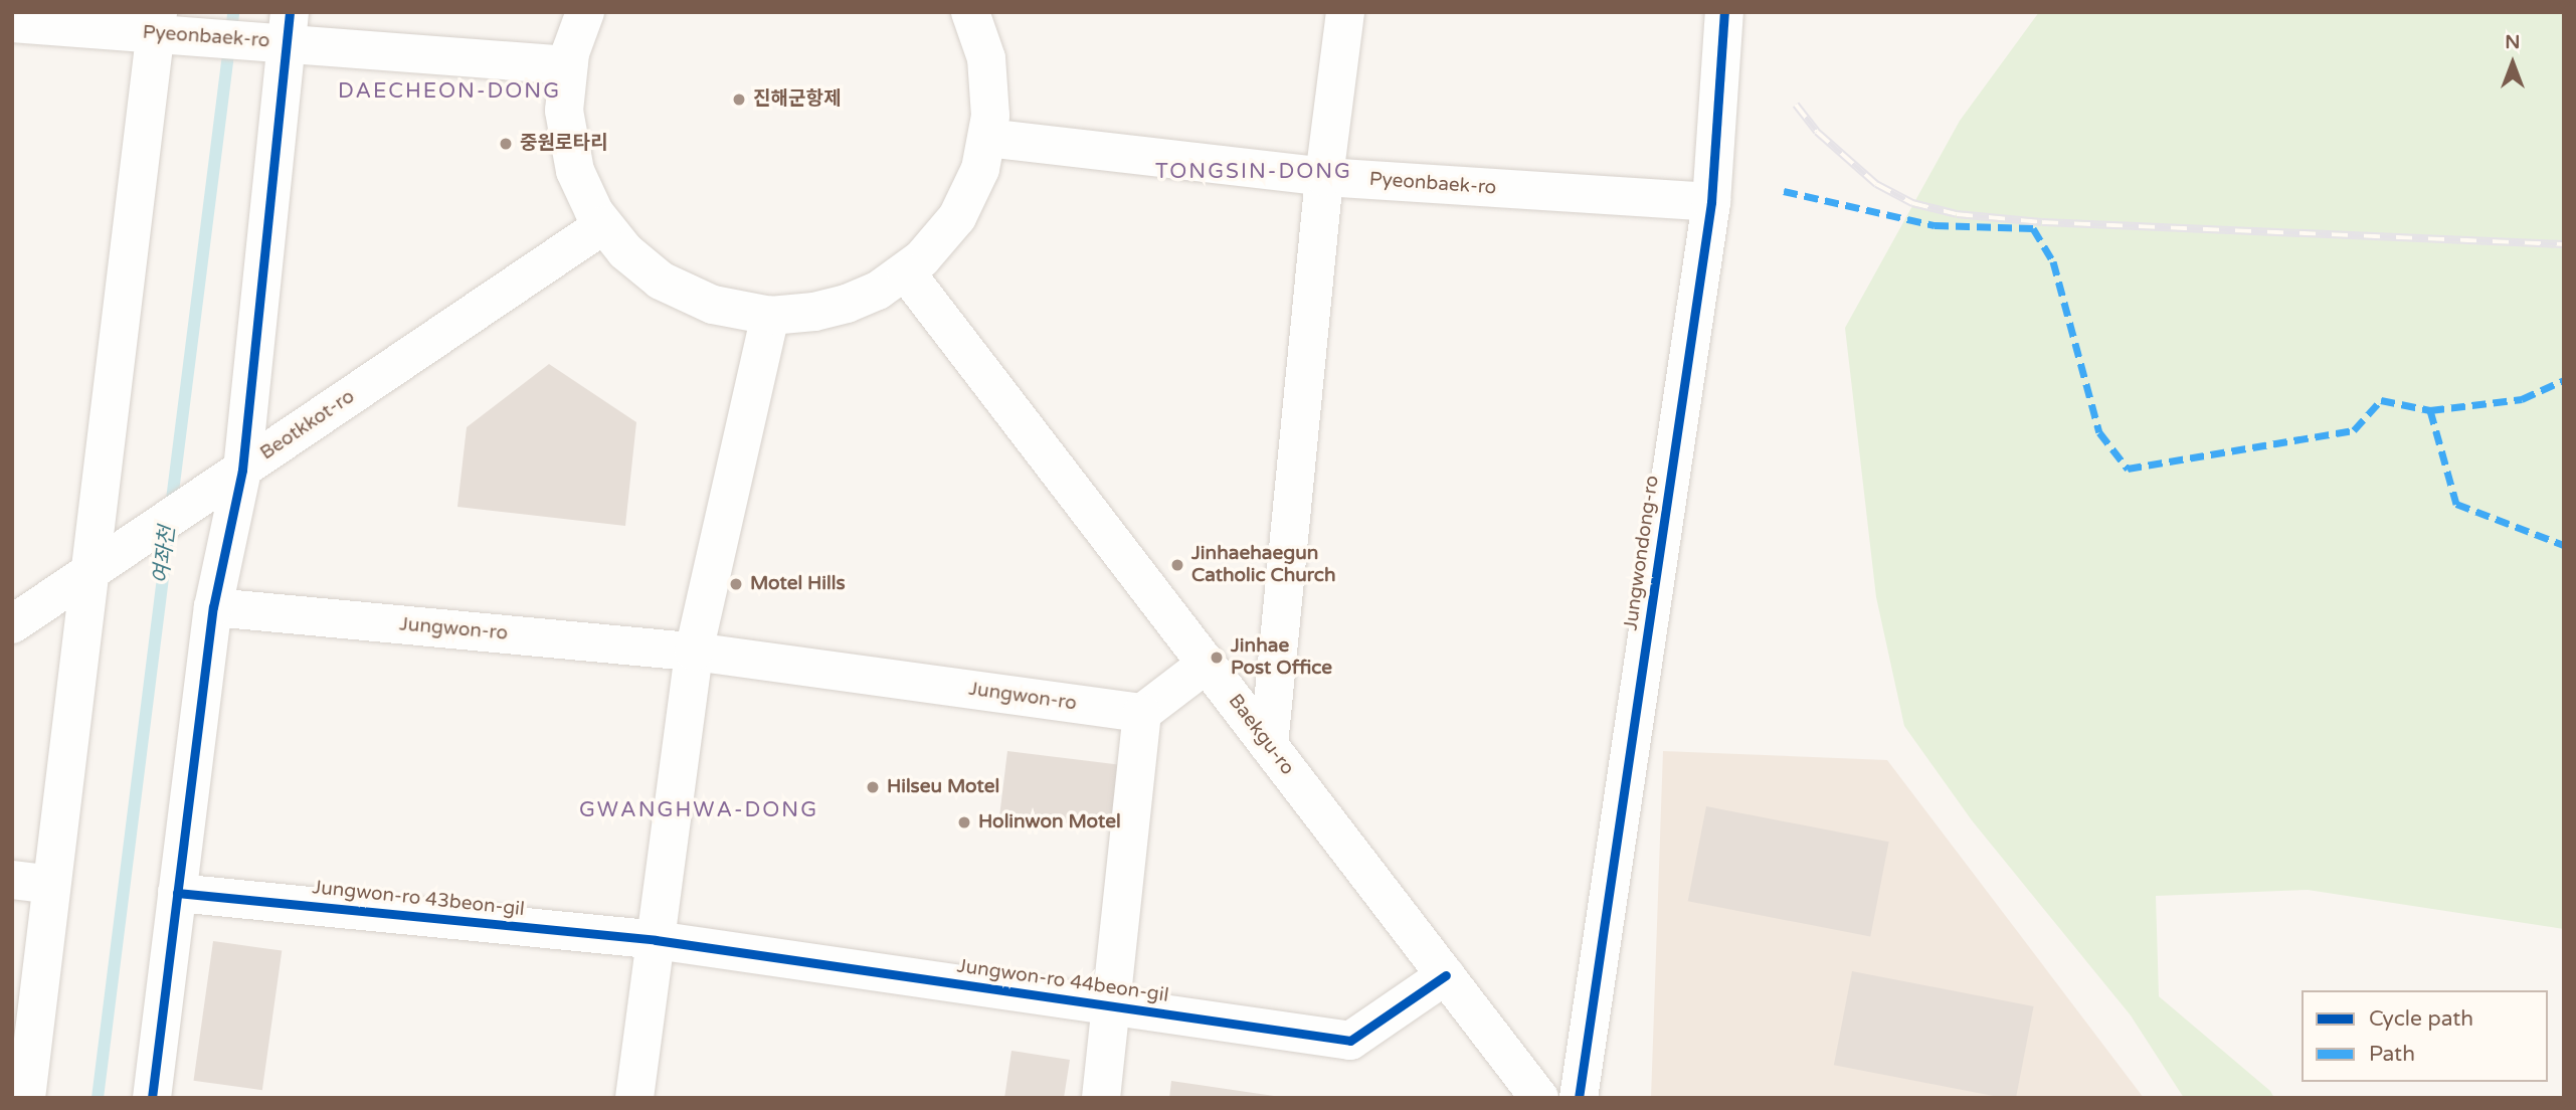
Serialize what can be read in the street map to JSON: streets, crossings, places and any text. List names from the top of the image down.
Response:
{
  "streets": {
    "street": [
      "Pyeonbaek-ro",
      "Beotkkot-ro",
      "Jungwondong-ro",
      "Jungwon-ro",
      "Baekgu-ro",
      "Jungwon-ro 43beon-gil",
      "Jungwon-ro 44beon-gil"
    ]
  },
  "crossings": [
    ["Pyeonbaek-ro", "Jungwondong-ro"],
    ["Baekgu-ro", "Jungwon-ro 44beon-gil"],
    ["Jungwon-ro 43beon-gil", "Jungwon-ro 44beon-gil"]
  ],
  "districts": ["DAECHEON-DONG", "TONGSIN-DONG", "GWANGHWA-DONG"],
  "water": ["여좌천"],
  "places": [
    "진해군항제",
    "중원로타리",
    "Jinhaehaegun Catholic Church",
    "Motel Hills",
    "Jinhae Post Office",
    "Hilseu Motel",
    "Holinwon Motel"
  ],
  "legend": ["Cycle path", "Path"],
  "north": "top"
}
